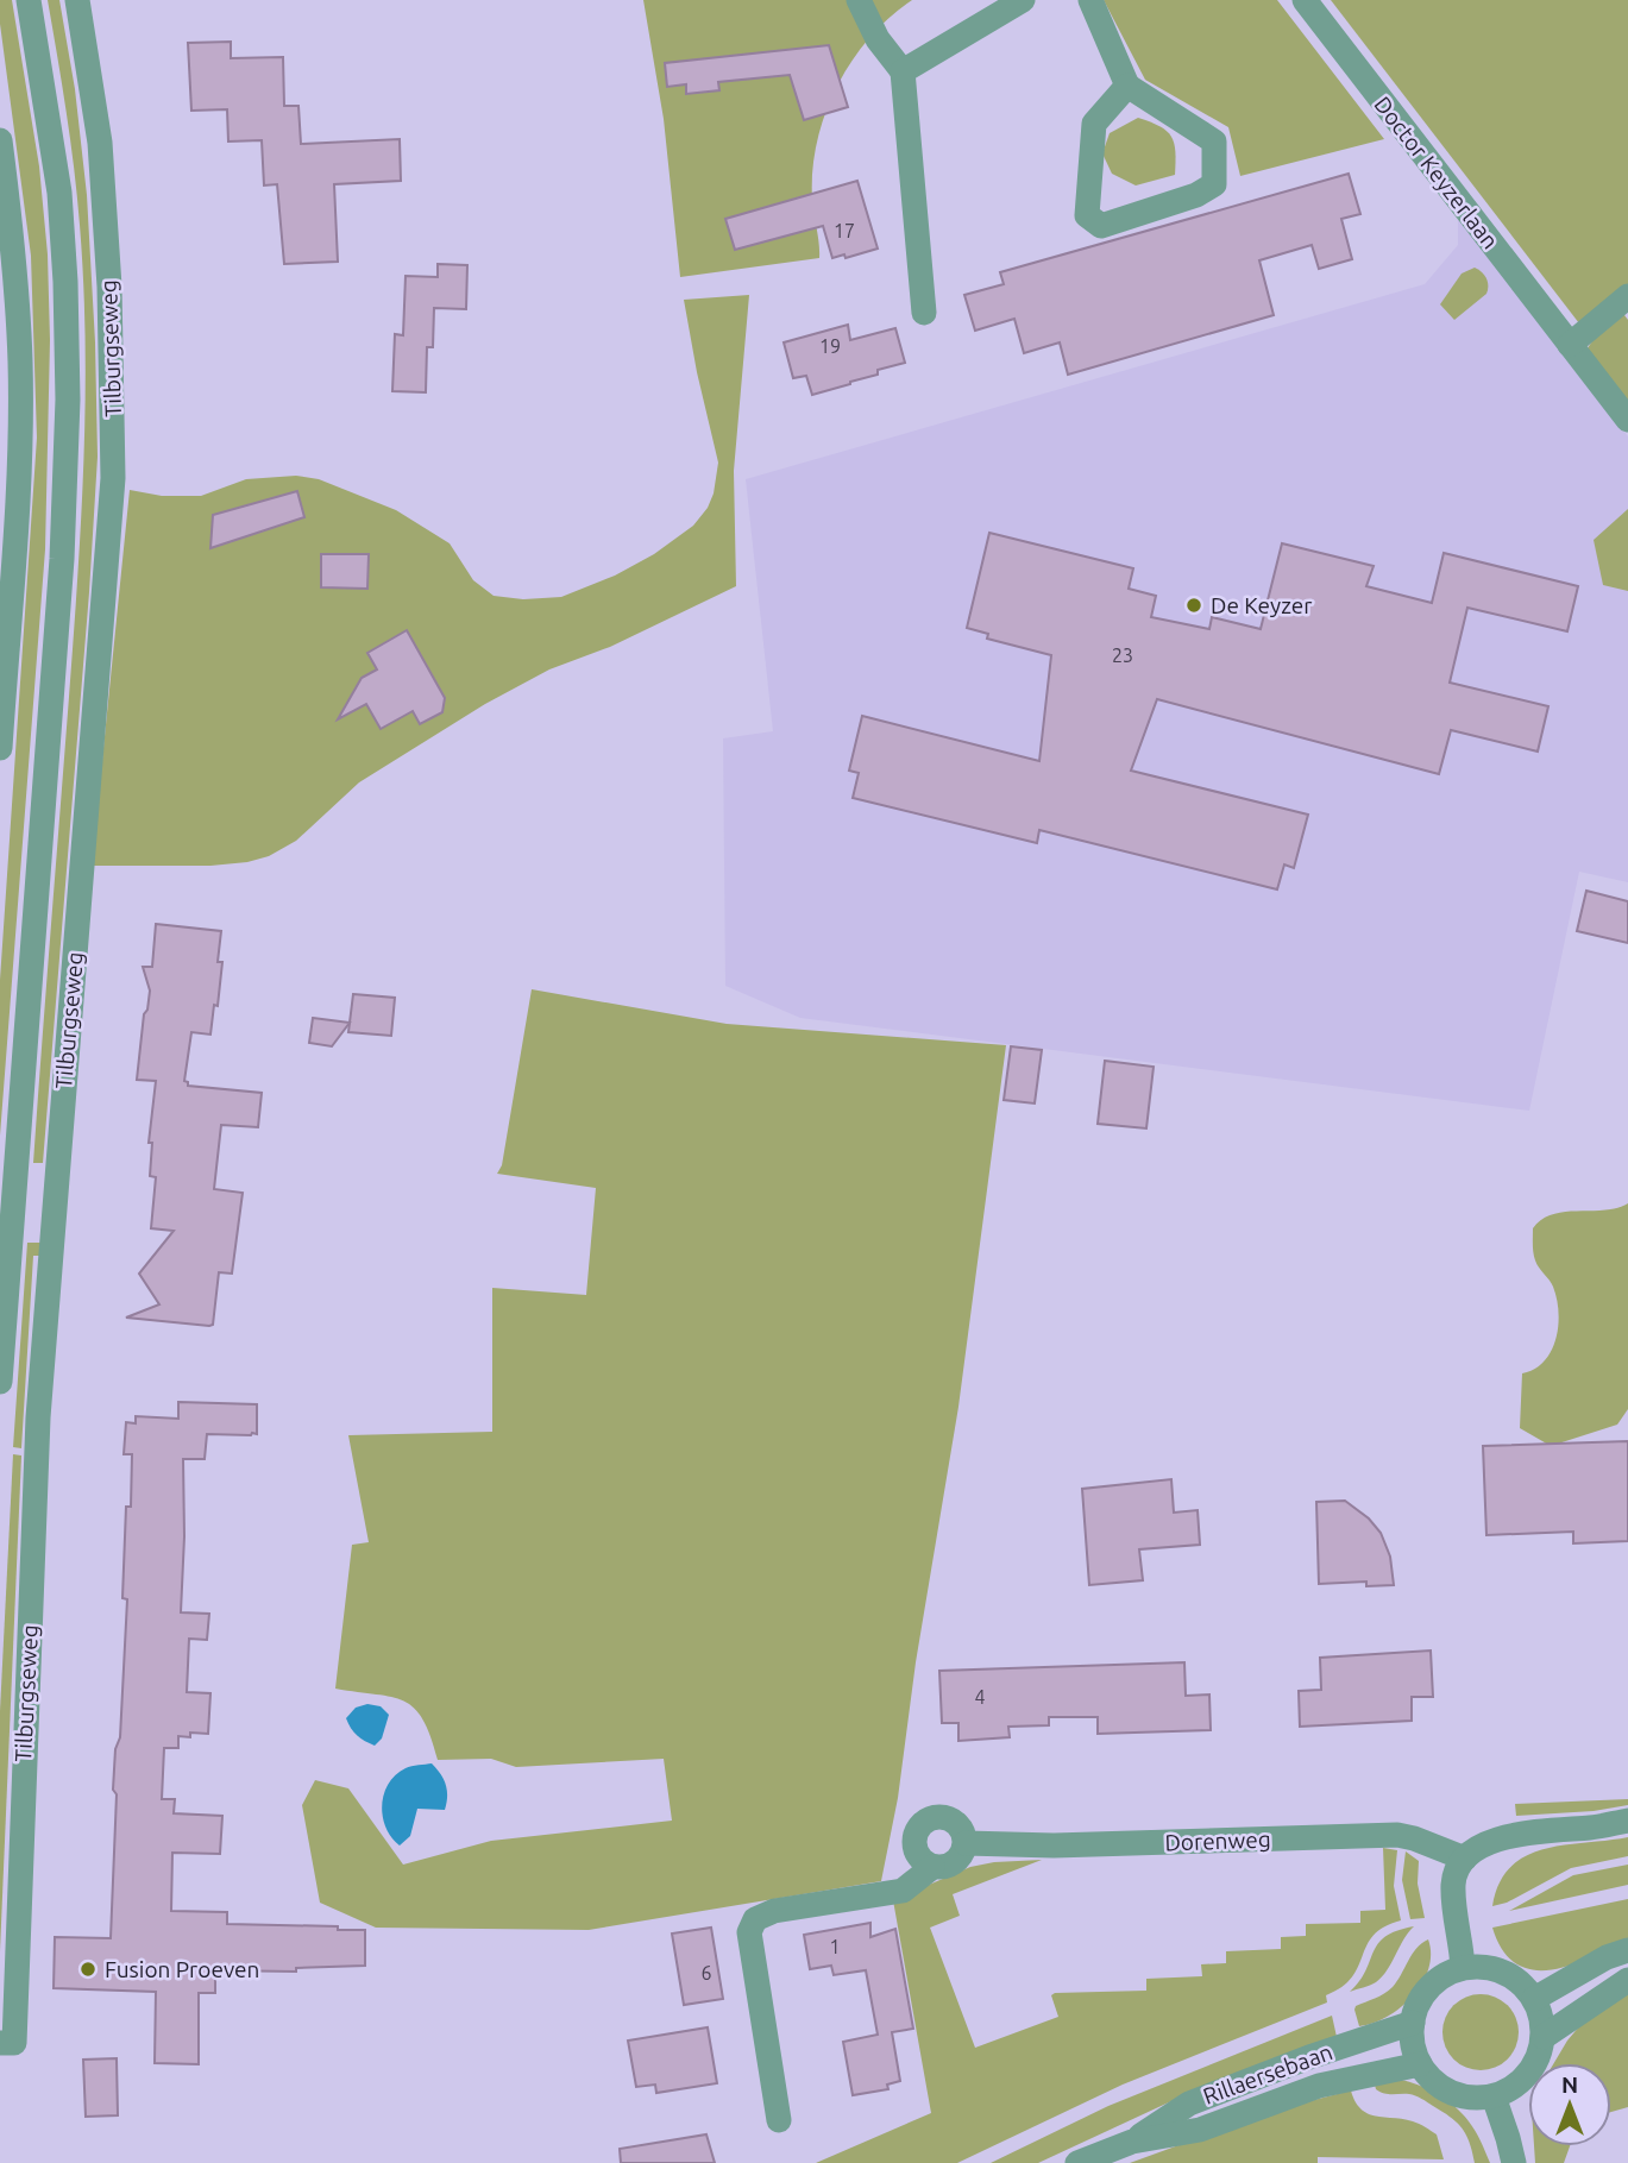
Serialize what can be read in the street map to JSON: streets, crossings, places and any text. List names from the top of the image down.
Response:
{
  "streets": {
    "street": [
      "Doctor Keyzerlaan",
      "Tilburgseweg",
      "Dorenweg",
      "Rillaersebaan"
    ]
  },
  "places": ["De Keyzer", "Fusion Proeven"],
  "house_numbers": [
    "17",
    "19",
    "23",
    "4",
    "1",
    "6"
  ],
  "north": "top"
}
